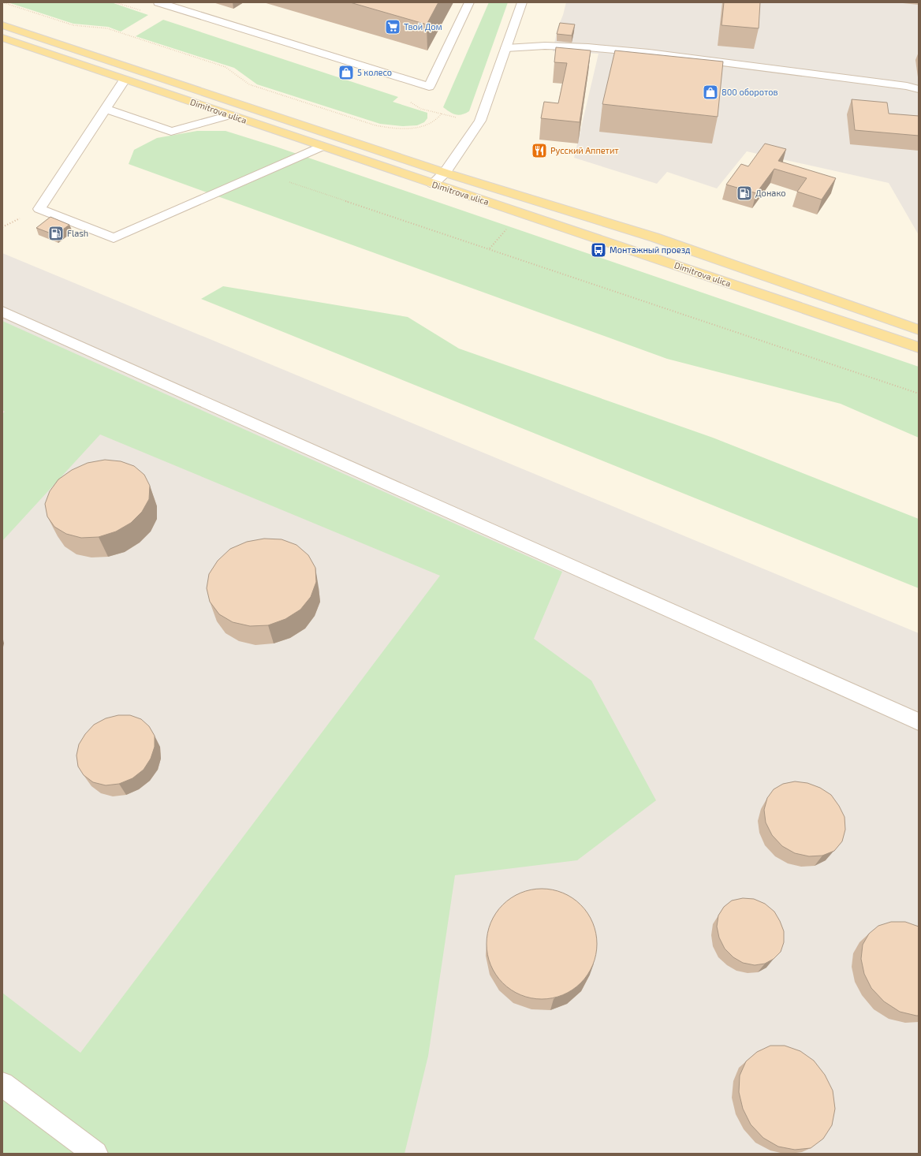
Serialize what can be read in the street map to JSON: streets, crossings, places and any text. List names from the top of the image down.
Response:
{
  "streets": {
    "main road": ["Dimitrova ulica"]
  },
  "places": {
    "supermarket": ["Твой Дом"],
    "shop": ["5 колесо", "800 оборотов"],
    "restaurant": ["Русский Аппетит"],
    "fuel station": ["Донако", "Flash"],
    "bus stop": ["Монтажный проезд"]
  }
}
